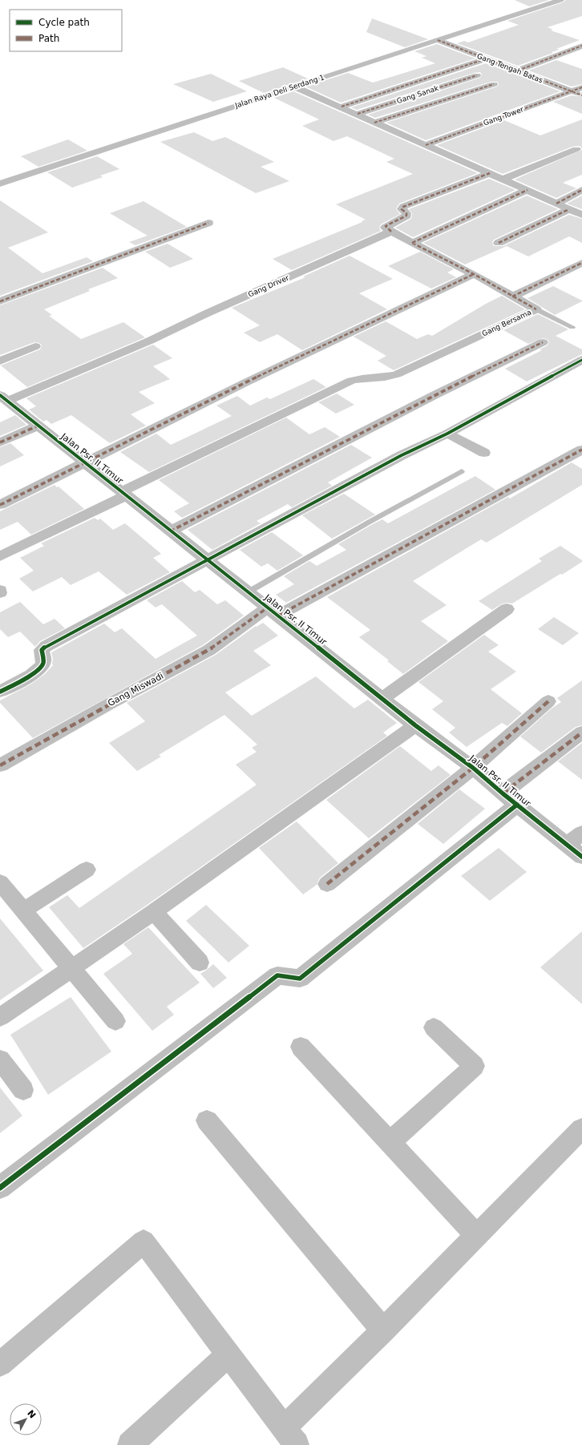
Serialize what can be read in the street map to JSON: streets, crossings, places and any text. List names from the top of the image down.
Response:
{
  "streets": {
    "street": [
      "Gang Tengah Batas",
      "Jalan Raya Deli Serdang 1",
      "Gang Sanak",
      "Gang Tower",
      "Gang Driver",
      "Gang Bersama",
      "Jalan Psr. II Timur",
      "Gang Miswadi"
    ]
  },
  "crossings": [
    ["Gang Tengah Batas", "Jalan Raya Deli Serdang 1"],
    ["Gang Tengah Batas", "Gang Tower"],
    ["Gang Driver", "Jalan Psr. II Timur"],
    ["Gang Bersama", "Jalan Psr. II Timur"],
    ["Jalan Psr. II Timur", "Gang Miswadi"]
  ],
  "legend": ["Cycle path", "Path"],
  "north": "top right"
}
